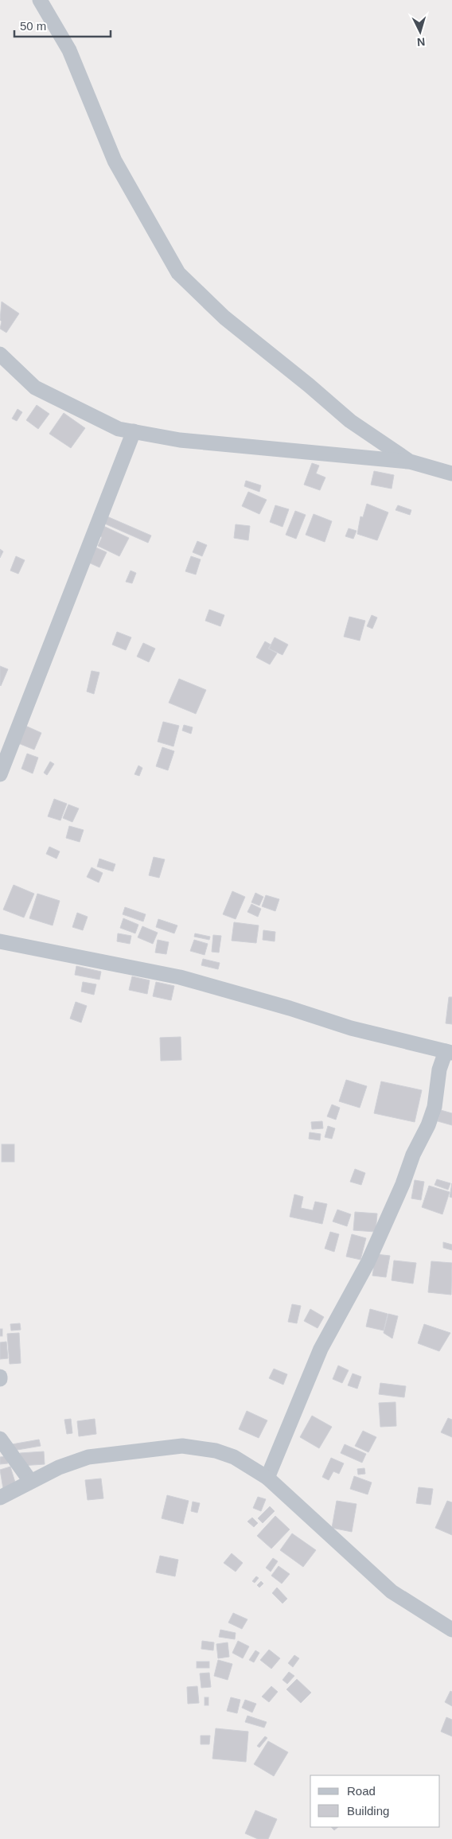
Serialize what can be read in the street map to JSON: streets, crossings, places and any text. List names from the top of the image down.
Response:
{
  "legend": ["Road", "Building"],
  "scale_bar": "50 m",
  "north": "bottom"
}
